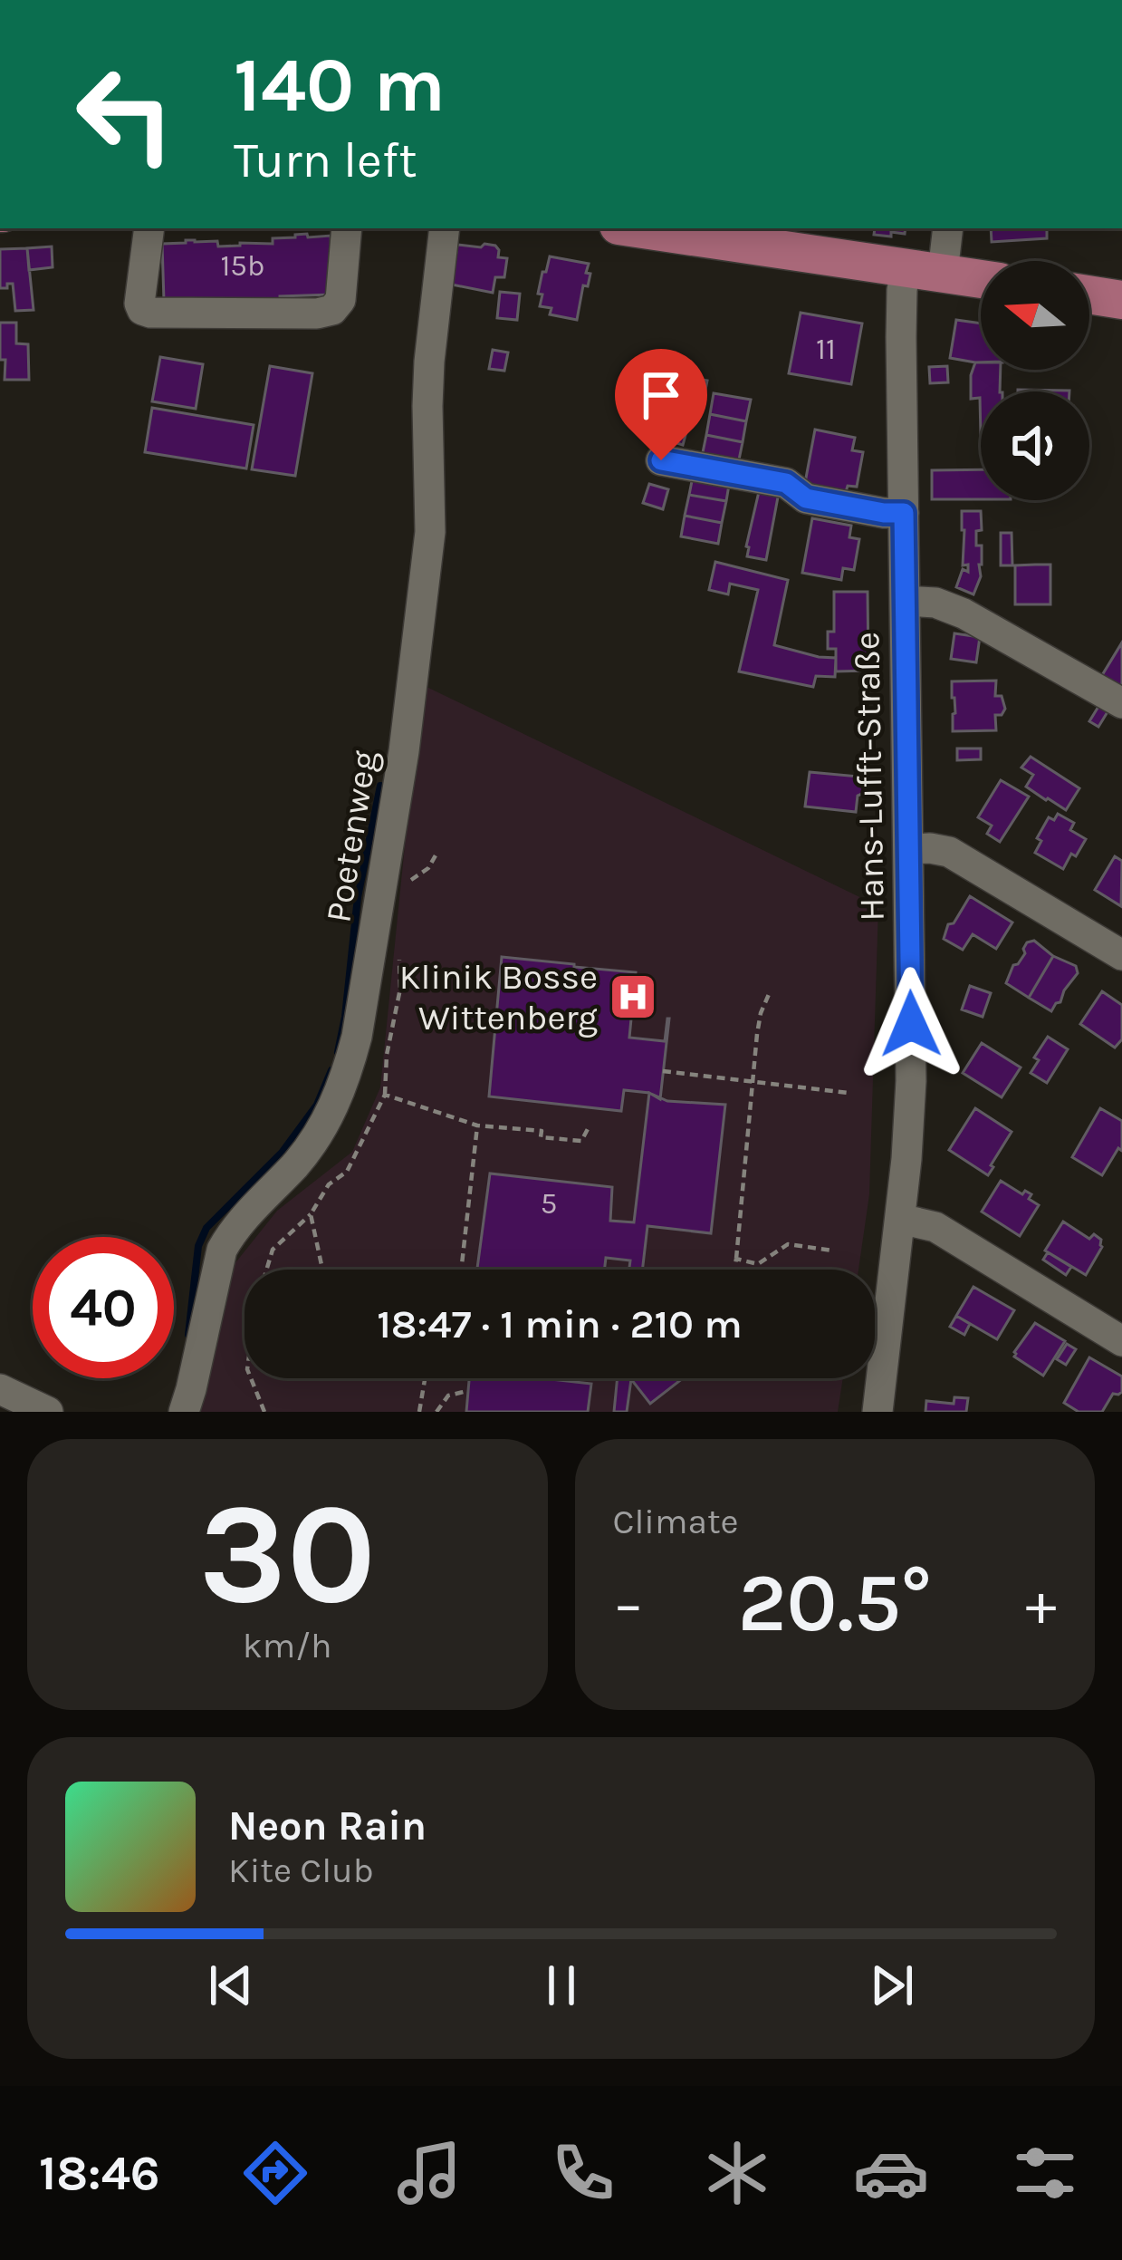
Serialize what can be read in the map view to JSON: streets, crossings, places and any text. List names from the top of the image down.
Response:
{
  "streets": {
    "street": ["Hans-Lufft-Straße", "Poetenweg"]
  },
  "places": {
    "hospital": ["Klinik Bosse Wittenberg"]
  },
  "house_numbers": ["15b", "11", "5"],
  "north": "left",
  "page": {
    "turn": ["140 m", "Turn left"],
    "limit": "40",
    "trip": "18:47 · 1 min · 210 m",
    "tile": [
      ["30", "km/h"],
      "Climate"
    ],
    "heat": ["−", "20.5°", "+"],
    "song": ["Neon Rain", "Kite Club"],
    "tabs": "18:46"
  }
}
